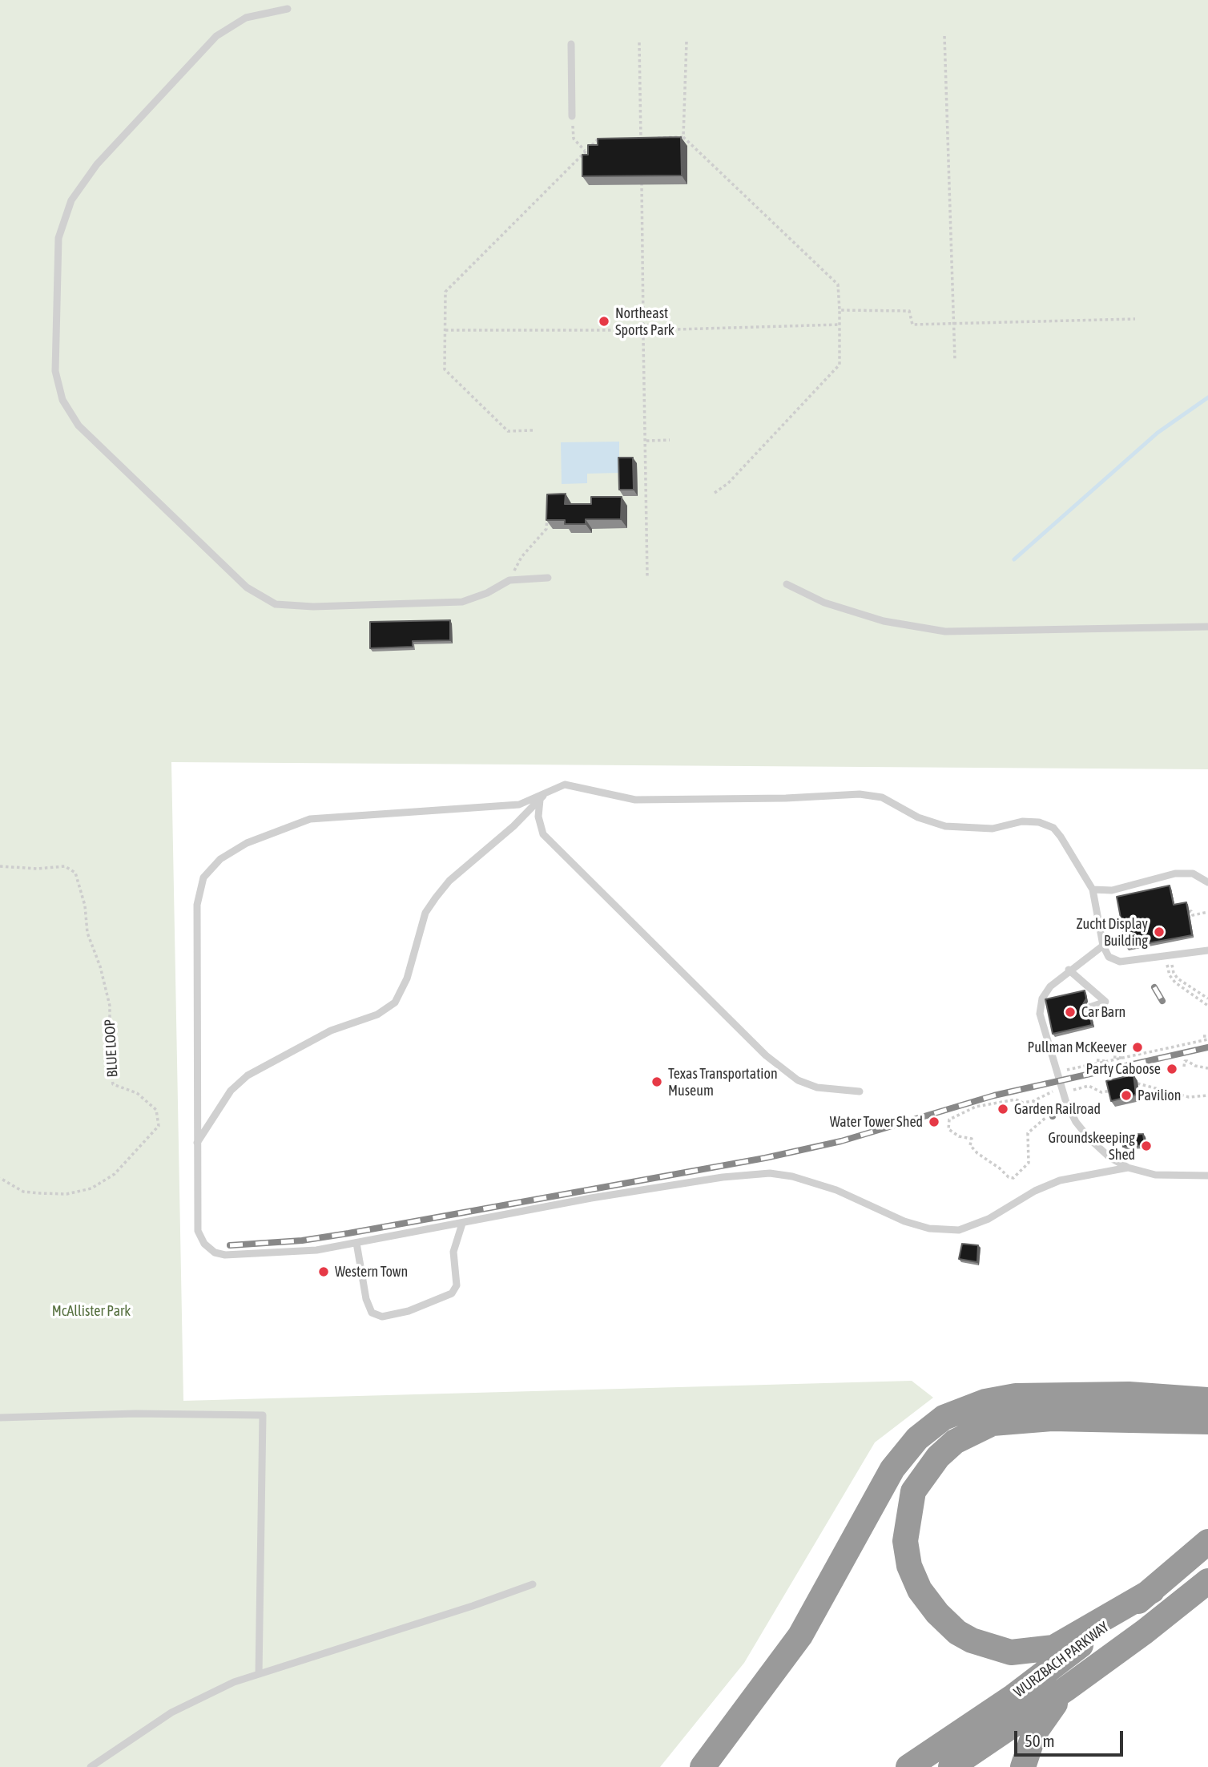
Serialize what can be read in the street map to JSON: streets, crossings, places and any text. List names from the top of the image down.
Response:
{
  "streets": {
    "highway": ["WURZBACH PARKWAY"],
    "path": ["BLUE LOOP"]
  },
  "parks": ["McAllister Park"],
  "places": [
    "Northeast Sports Park",
    "Zucht Display Building",
    "Car Barn",
    "Pullman McKeever",
    "Party Caboose",
    "Texas Transportation Museum",
    "Pavilion",
    "Garden Railroad",
    "Water Tower Shed",
    "Groundskeeping Shed",
    "Western Town"
  ],
  "scale_bar": "50 m"
}
